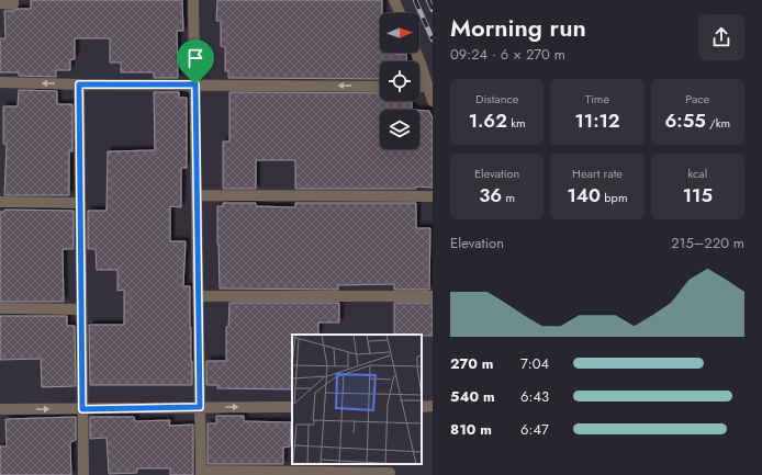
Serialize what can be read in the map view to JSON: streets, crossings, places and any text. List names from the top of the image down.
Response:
{
  "north": "right",
  "page": {
    "heading": ["Morning run", "09:24 · 6 × 270 m"],
    "stats": [
      ["Distance", "1.62 km"],
      ["Time", "11:12"],
      ["Pace", "6:55 /km"],
      ["Elevation", "36 m"],
      ["Heart rate", "140 bpm"],
      ["kcal", "115"]
    ],
    "chart": ["Elevation", "215–220 m"],
    "list": [
      {
        "name": "270 m",
        "note": "7:04"
      },
      {
        "name": "540 m",
        "note": "6:43"
      },
      {
        "name": "810 m",
        "note": "6:47"
      }
    ]
  }
}
